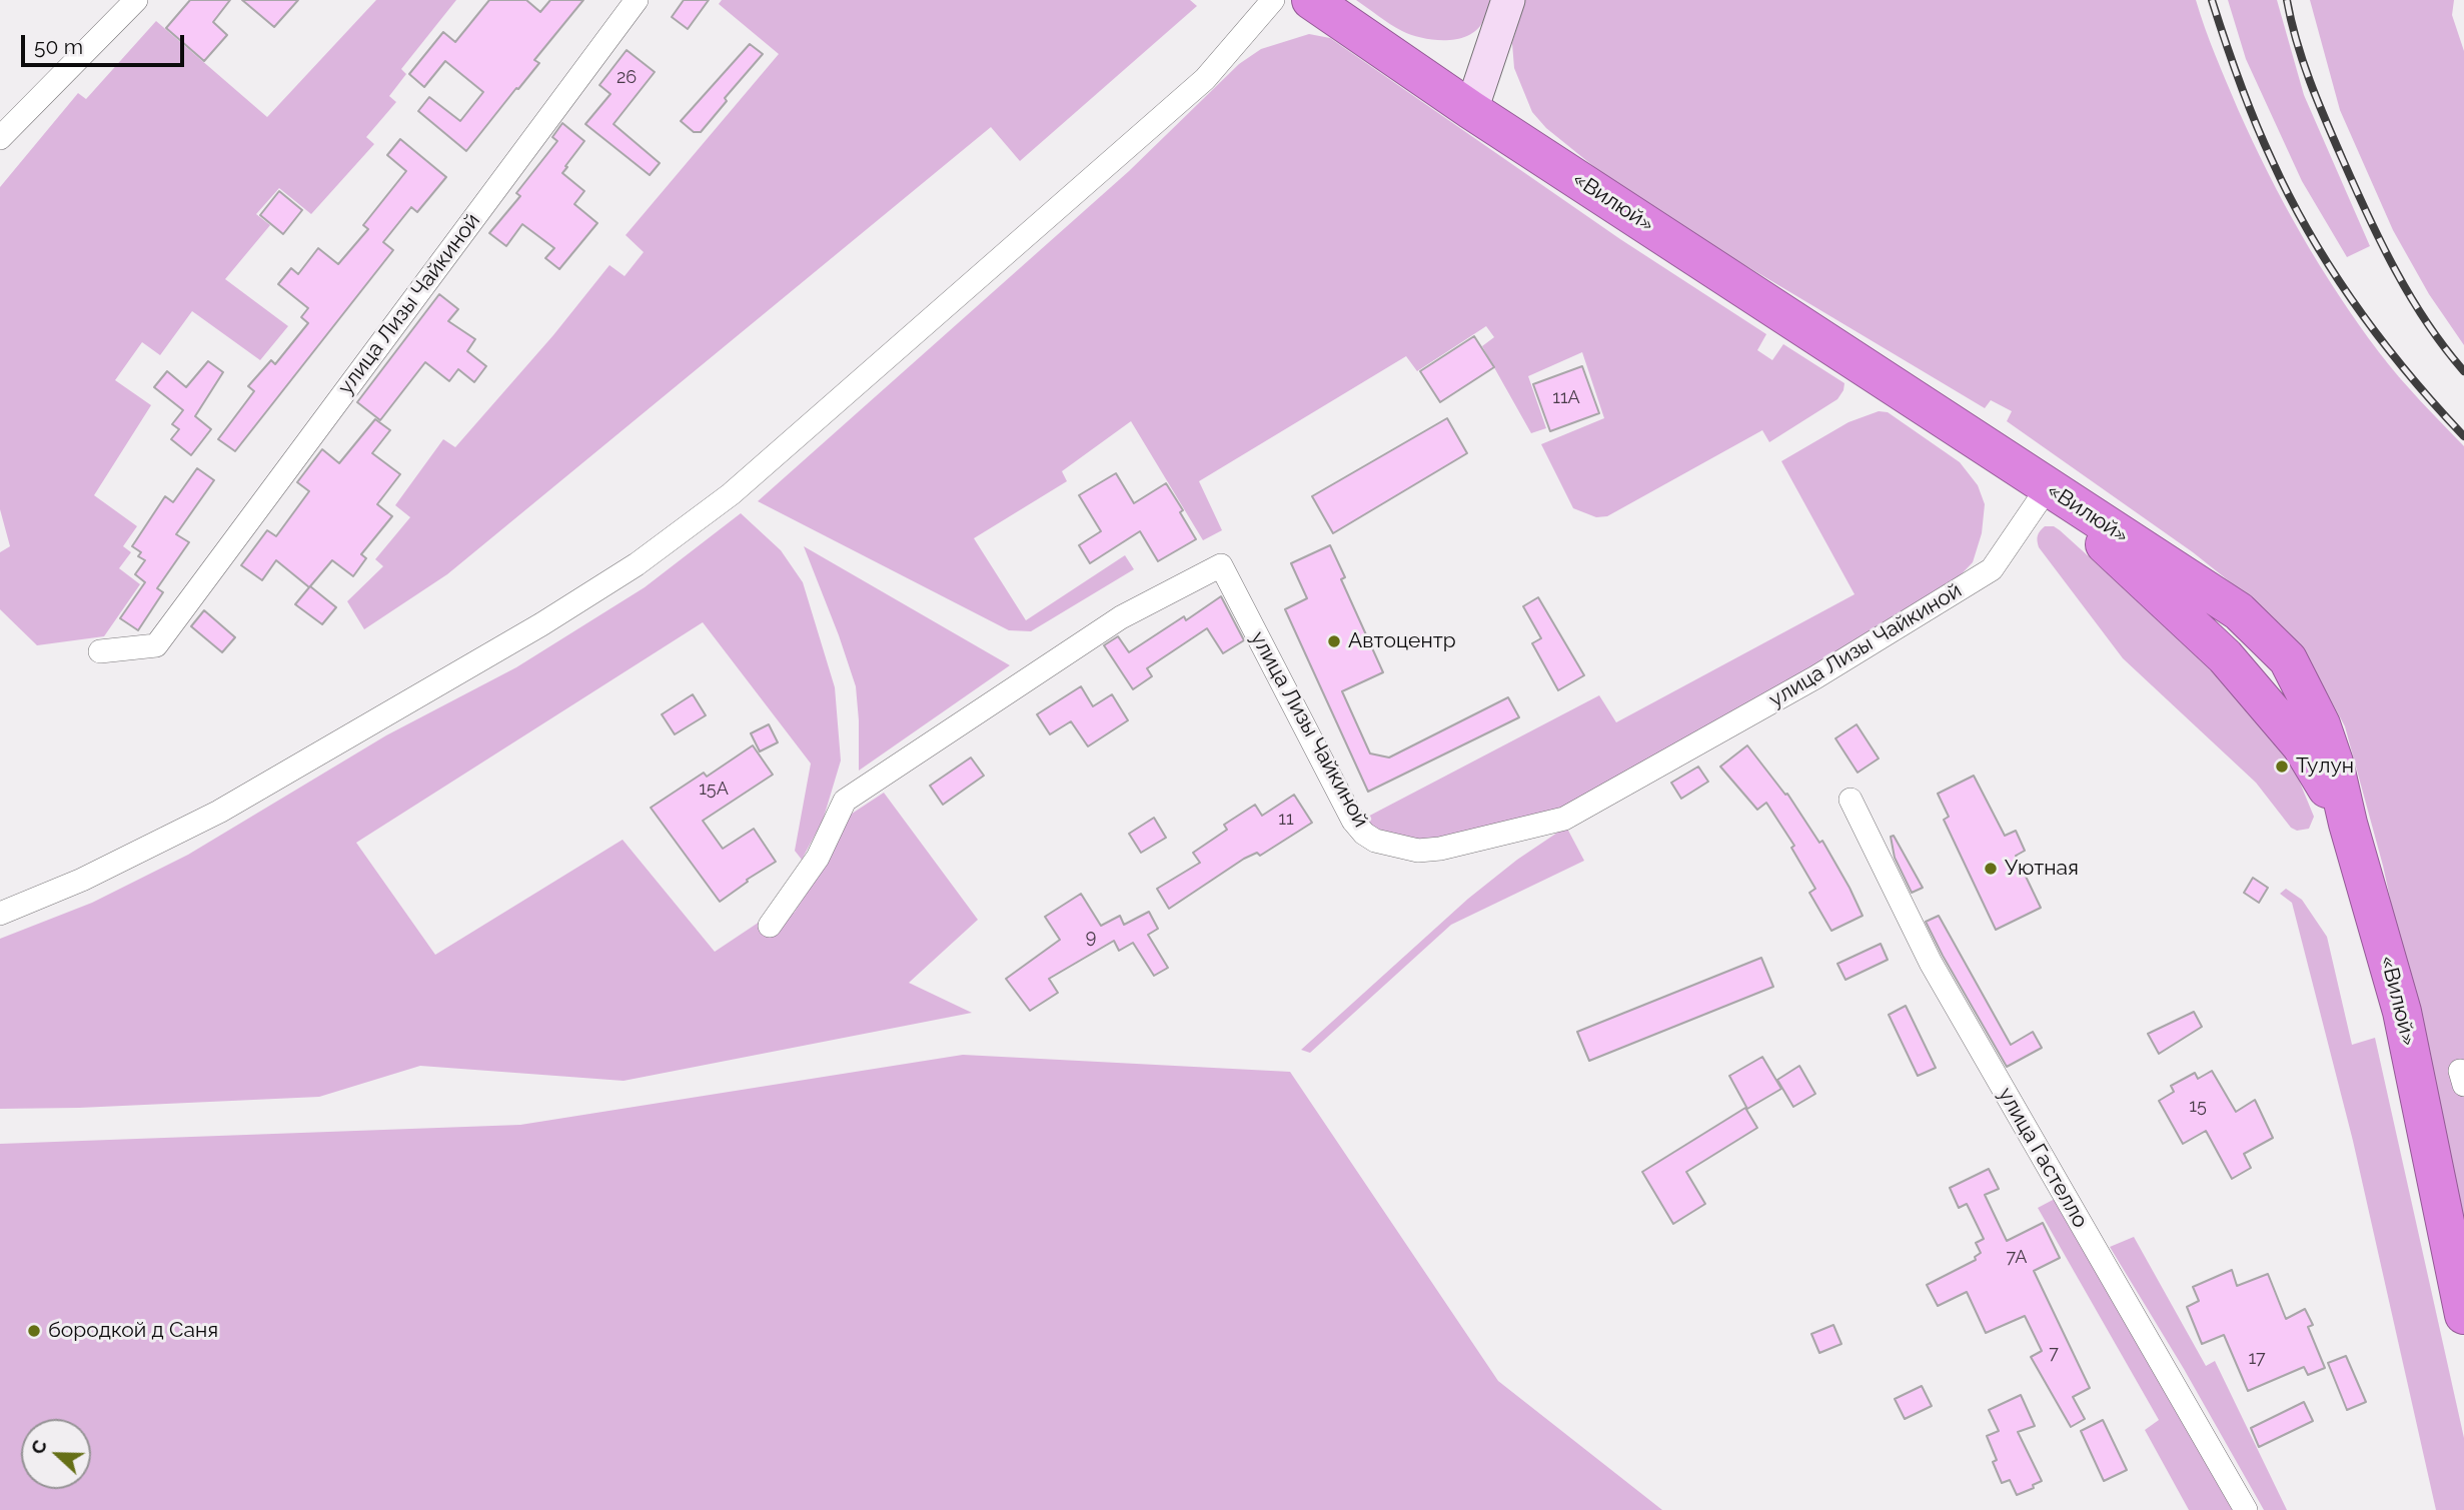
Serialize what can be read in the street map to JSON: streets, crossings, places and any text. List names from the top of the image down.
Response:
{
  "streets": {
    "highway": ["«Вилюй»"],
    "street": ["улица Лизы Чайкиной", "улица Гастелло"]
  },
  "crossings": [
    ["«Вилюй»", "улица Лизы Чайкиной"]
  ],
  "places": [
    "Автоцентр",
    "Тулун",
    "Уютная",
    "бородкой д Саня"
  ],
  "house_numbers": [
    "26",
    "11А",
    "15А",
    "11",
    "9",
    "15",
    "7А",
    "7",
    "17"
  ],
  "scale_bar": "50 m",
  "north": "left"
}
